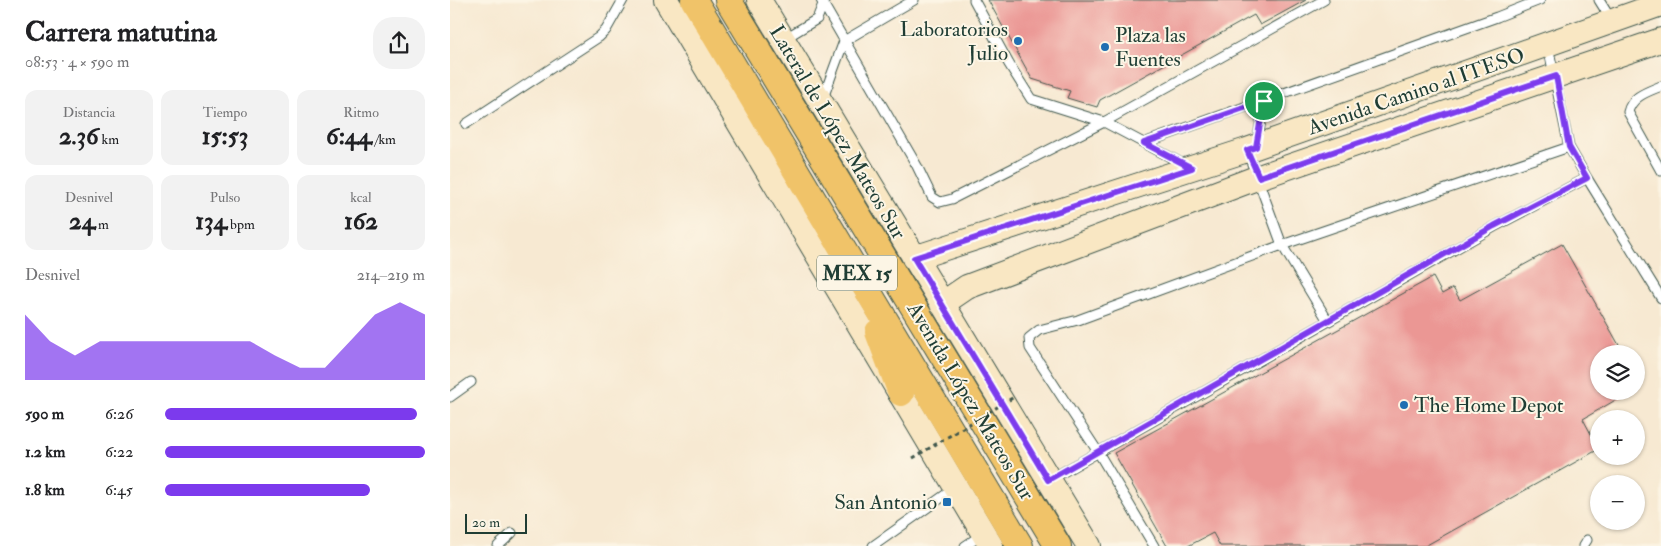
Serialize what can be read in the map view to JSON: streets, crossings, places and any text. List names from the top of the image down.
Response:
{
  "streets": {
    "main road": [
      "Avenida Camino al ITESO",
      "Lateral de López Mateos Sur",
      "MEX 15",
      "Avenida López Mateos Sur"
    ]
  },
  "crossings": [
    ["Avenida Camino al ITESO", "Lateral de López Mateos Sur"]
  ],
  "places": {
    "other": ["Laboratorios Julio", "Plaza las Fuentes", "The Home Depot"],
    "transit": ["San Antonio"]
  },
  "scale_bar": "20 m",
  "page": {
    "heading": ["Carrera matutina", "08:53 · 4 × 590 m"],
    "stats": [
      ["Distancia", "2.36 km"],
      ["Tiempo", "15:53"],
      ["Ritmo", "6:44 /km"],
      ["Desnivel", "24 m"],
      ["Pulso", "134 bpm"],
      ["kcal", "162"]
    ],
    "chart": ["Desnivel", "214–219 m"],
    "map_buttons": ["+", "−"],
    "list": [
      {
        "name": "590 m",
        "note": "6:26"
      },
      {
        "name": "1.2 km",
        "note": "6:22"
      },
      {
        "name": "1.8 km",
        "note": "6:45"
      }
    ],
    "scale": "20 m"
  }
}
